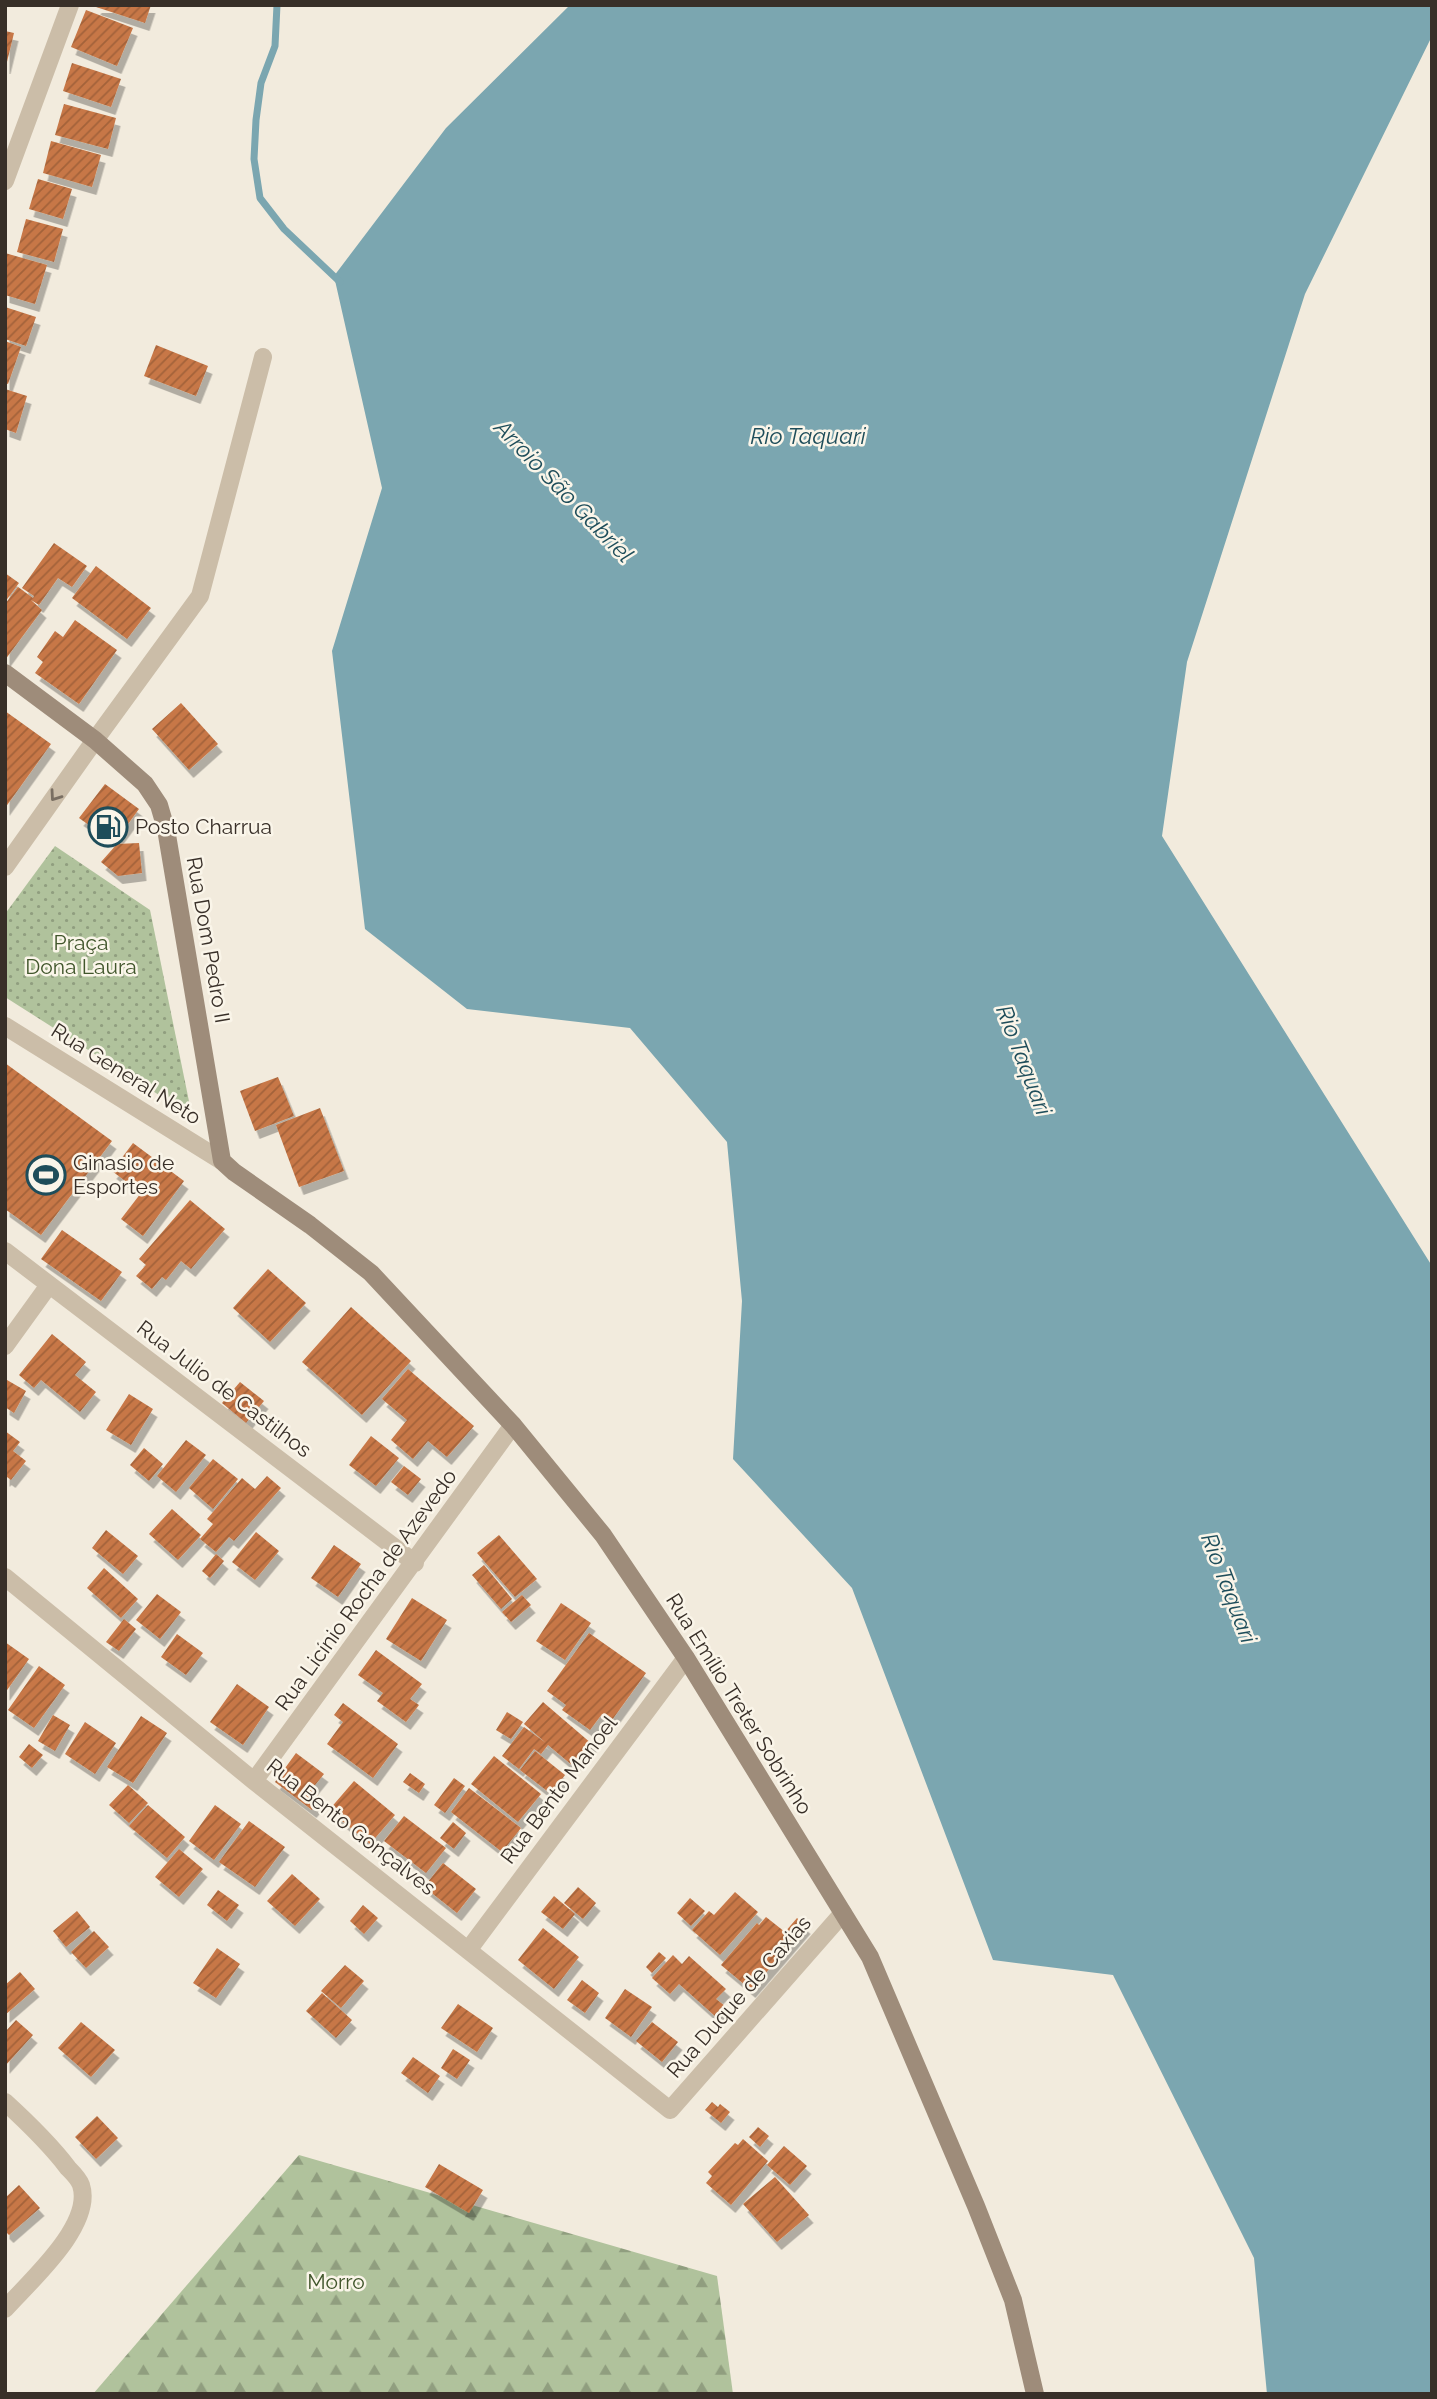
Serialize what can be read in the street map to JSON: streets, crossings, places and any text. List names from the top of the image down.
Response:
{
  "streets": {
    "main road": ["Rua Dom Pedro II", "Rua Emílio Treter Sobrinho"],
    "street": [
      "Rua General Neto",
      "Rua Julio de Castilhos",
      "Rua Licínio Rocha de Azevedo",
      "Rua Bento Manoel",
      "Rua Bento Gonçalves",
      "Rua Duque de Caxias"
    ]
  },
  "crossings": [
    ["Rua Dom Pedro II", "Rua General Neto"],
    ["Rua Dom Pedro II", "Rua Emílio Treter Sobrinho"],
    ["Rua General Neto", "Rua Emílio Treter Sobrinho"],
    ["Rua Julio de Castilhos", "Rua Licínio Rocha de Azevedo"],
    ["Rua Licínio Rocha de Azevedo", "Rua Emílio Treter Sobrinho"],
    ["Rua Licínio Rocha de Azevedo", "Rua Bento Gonçalves"],
    ["Rua Emílio Treter Sobrinho", "Rua Bento Manoel"],
    ["Rua Emílio Treter Sobrinho", "Rua Duque de Caxias"],
    ["Rua Bento Manoel", "Rua Bento Gonçalves"],
    ["Rua Bento Gonçalves", "Rua Duque de Caxias"]
  ],
  "water": ["Rio Taquari", "Arroio São Gabriel"],
  "parks": ["Praça Dona Laura", "Morro"],
  "places": {
    "fuel station": ["Posto Charrua"],
    "sports": ["Ginasio de Esportes"]
  }
}
